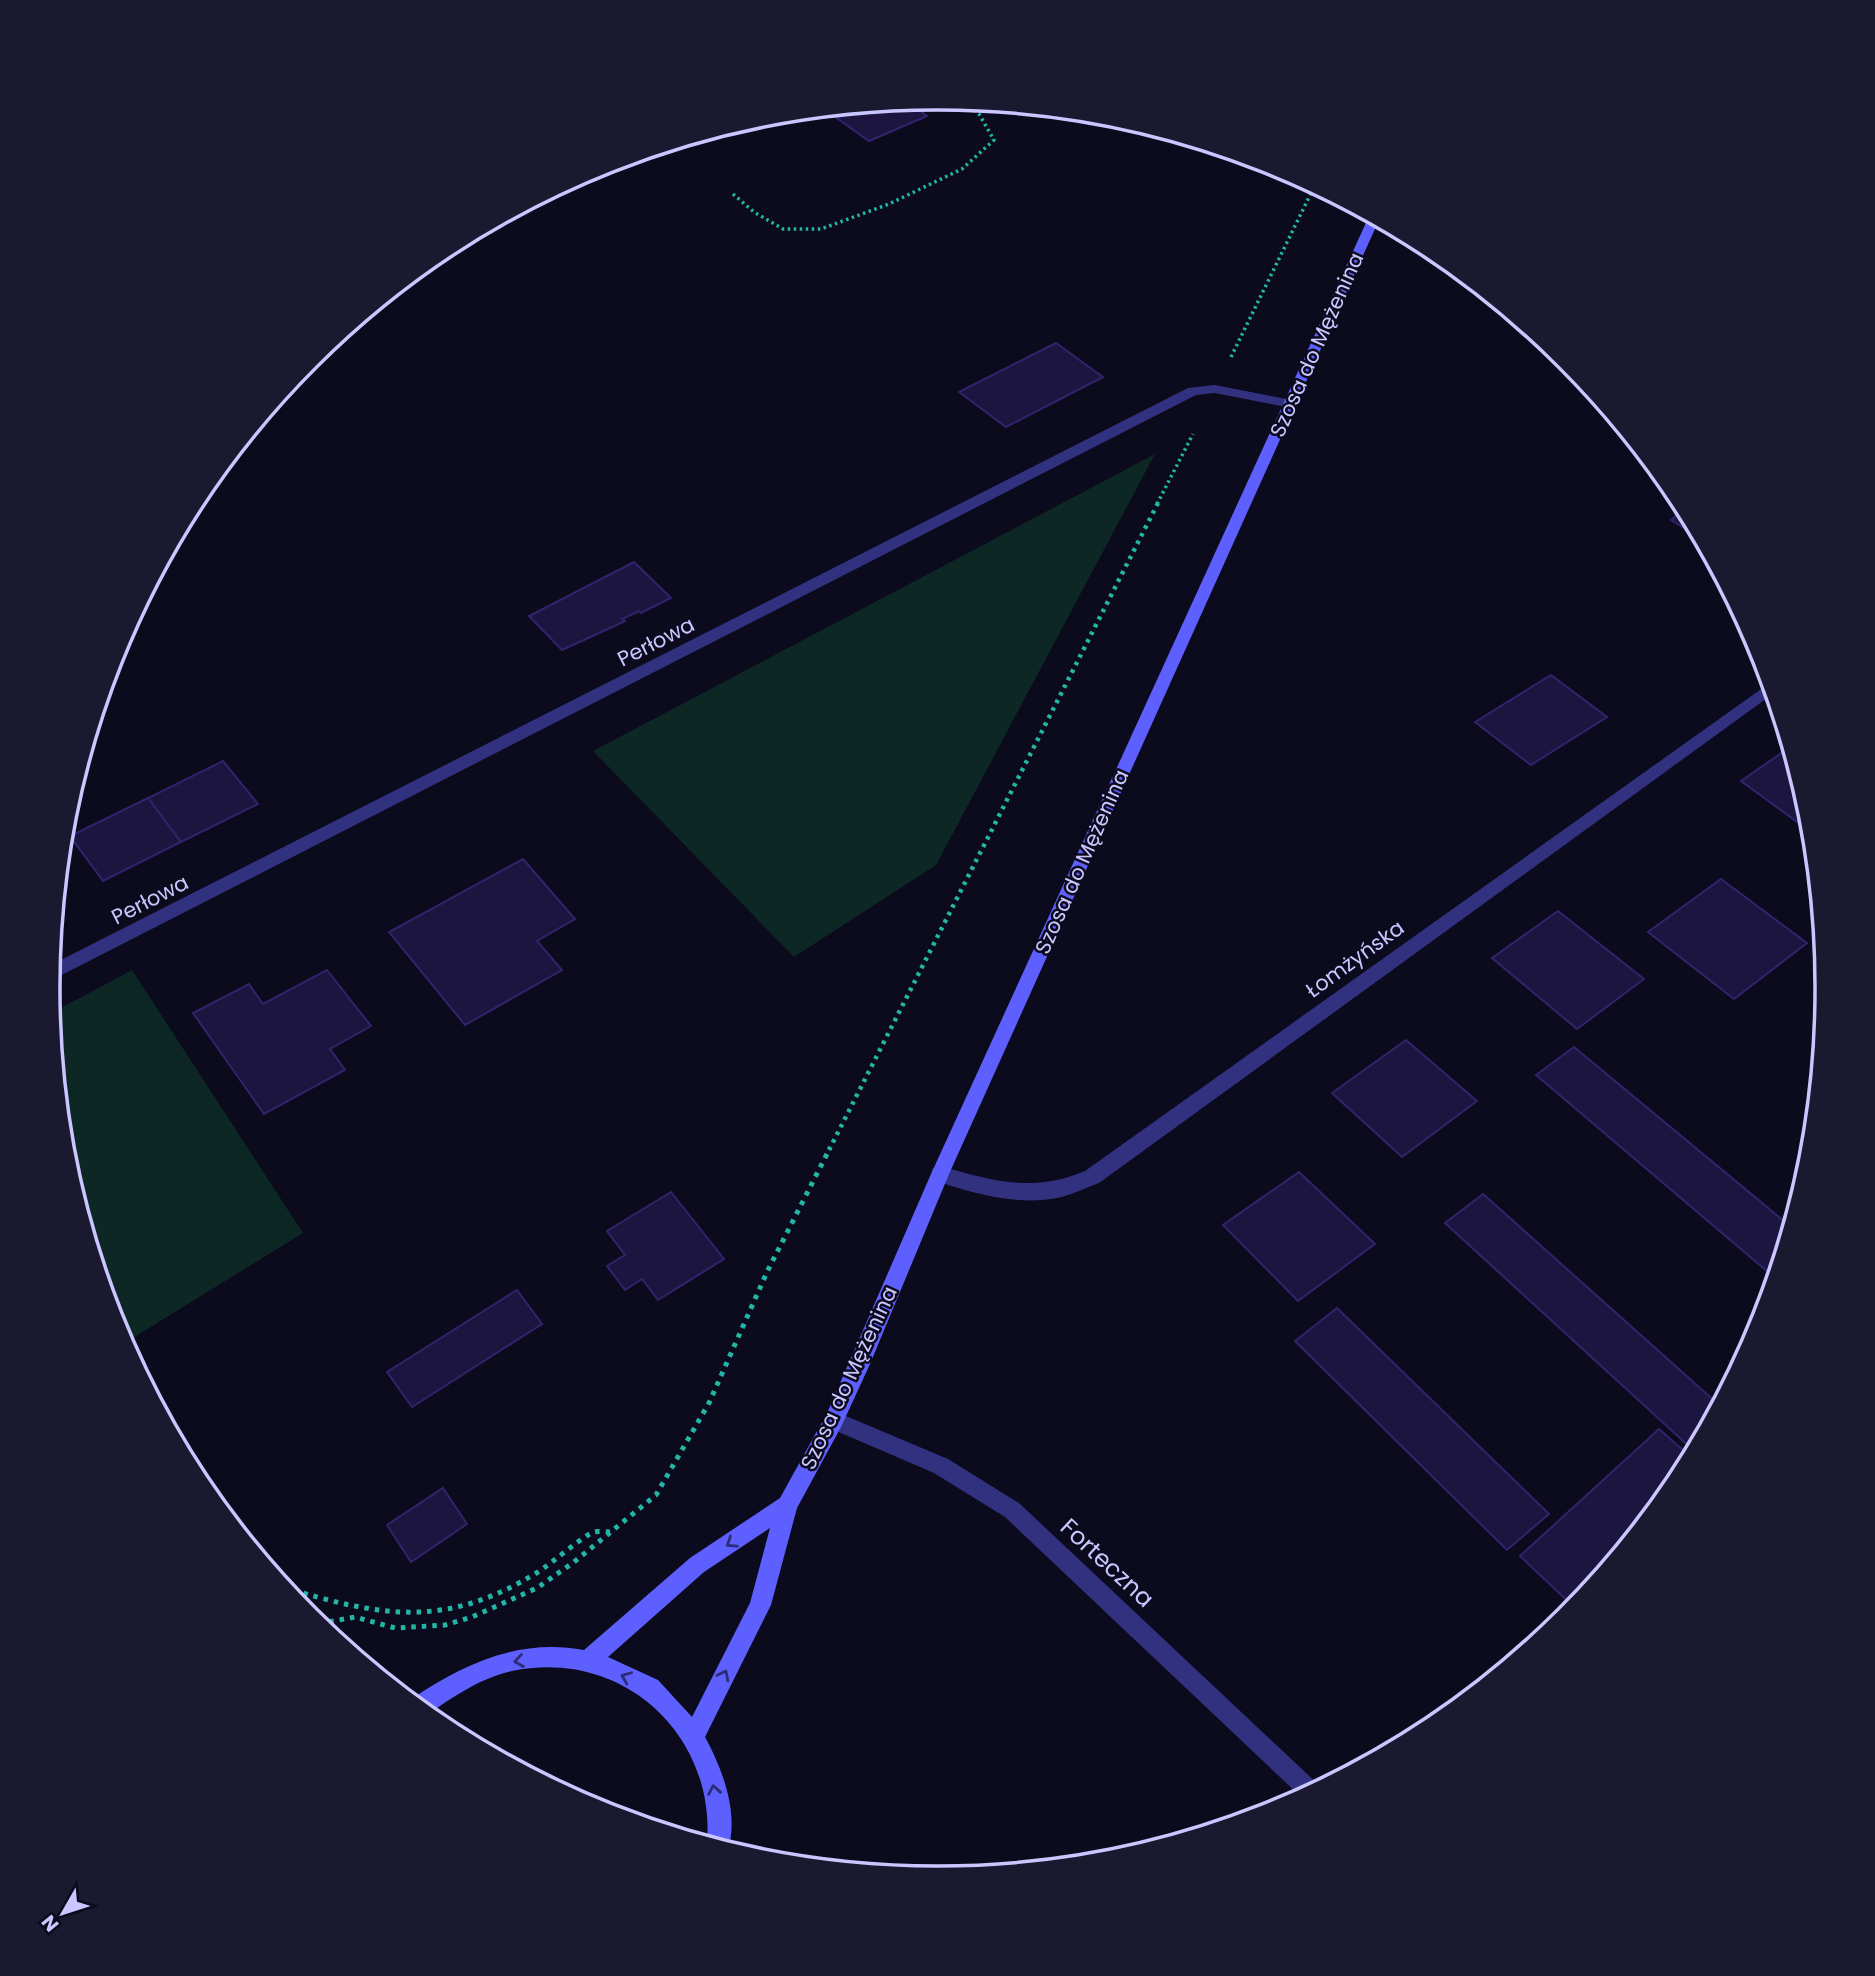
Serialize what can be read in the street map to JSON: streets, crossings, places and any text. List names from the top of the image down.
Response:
{
  "streets": {
    "main road": ["Szosa do Mężenina"],
    "street": ["Perłowa", "Łomżyńska", "Forteczna"]
  },
  "crossings": [
    ["Szosa do Mężenina", "Perłowa"],
    ["Szosa do Mężenina", "Łomżyńska"],
    ["Szosa do Mężenina", "Forteczna"]
  ],
  "north": "bottom left"
}
